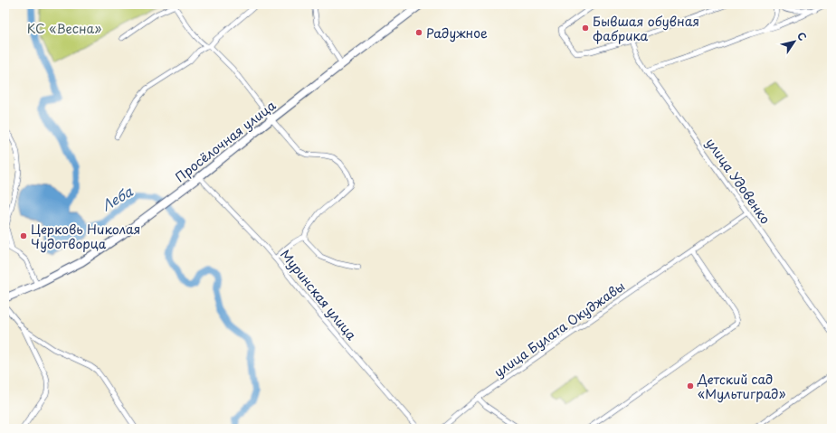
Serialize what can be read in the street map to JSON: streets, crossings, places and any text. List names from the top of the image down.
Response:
{
  "streets": {
    "main road": ["Просёлочная улица"],
    "street": ["улица Удовенко", "Муринская улица", "улица Булата Окуджавы"]
  },
  "crossings": [
    ["Просёлочная улица", "Муринская улица"],
    ["улица Удовенко", "улица Булата Окуджавы"]
  ],
  "water": ["Леба"],
  "parks": ["КС «Весна»"],
  "places": [
    "Бывшая обувная фабрика",
    "Радужное",
    "Церковь Николая Чудотворца",
    "Детский сад «Мультиград»"
  ],
  "north": "top right"
}
